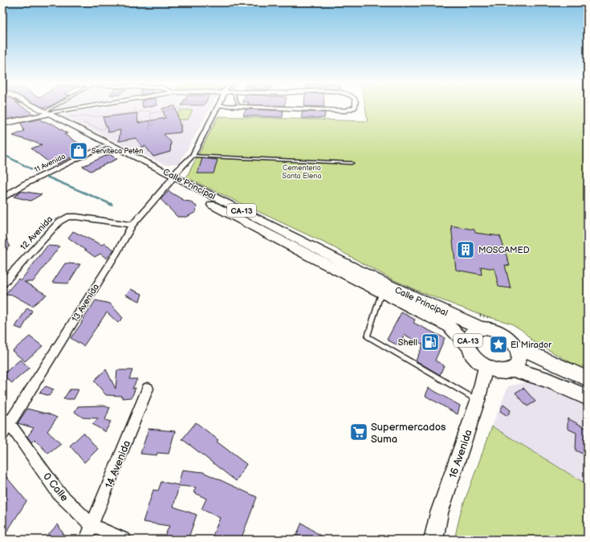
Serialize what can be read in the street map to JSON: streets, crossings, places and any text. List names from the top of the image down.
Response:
{
  "streets": {
    "main road": ["Calle Principal", "CA-13", "16 Avenida"],
    "street": [
      "11 Avenida",
      "12 Avenida",
      "13 Avenida",
      "14 Avenida",
      "0 Calle"
    ]
  },
  "crossings": [
    ["11 Avenida", "Calle Principal"],
    ["Calle Principal", "CA-13"],
    ["Calle Principal", "13 Avenida"],
    ["Calle Principal", "16 Avenida"],
    ["CA-13", "16 Avenida"],
    ["12 Avenida", "13 Avenida"],
    ["13 Avenida", "0 Calle"],
    ["14 Avenida", "0 Calle"]
  ],
  "parks": ["Cementerio Santa Elena"],
  "places": {
    "shop": ["Serviteca Petén"],
    "building": ["MOSCAMED"],
    "fuel station": ["Shell"],
    "place": ["El Mirador"],
    "supermarket": ["Supermercados Suma"]
  }
}
